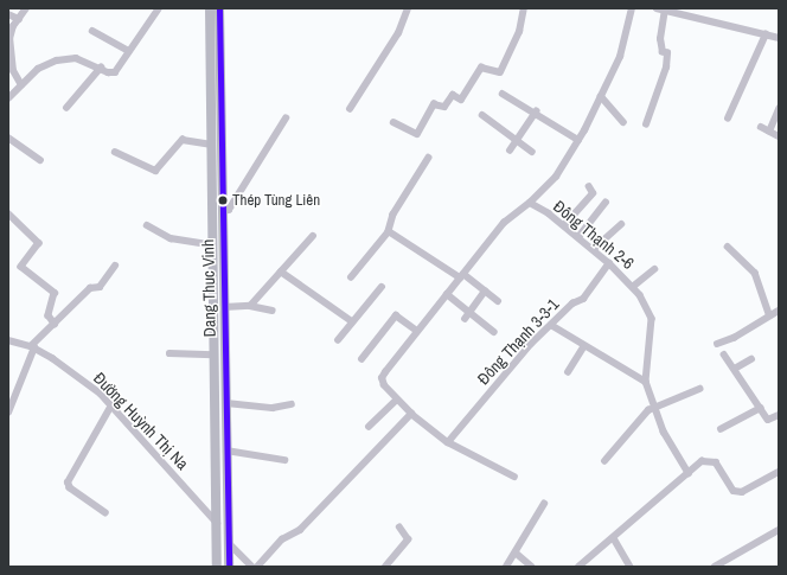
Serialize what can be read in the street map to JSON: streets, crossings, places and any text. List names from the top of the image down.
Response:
{
  "streets": {
    "main road": ["Dang Thuc Vinh"],
    "street": ["Đông Thạnh 2-6", "Đông Thạnh 3-3-1", "Đường Huỳnh Thị Na"]
  },
  "crossings": [
    ["Đông Thạnh 2-6", "Đông Thạnh 3-3-1"],
    ["Dang Thuc Vinh", "Đường Huỳnh Thị Na"]
  ],
  "places": ["Thép Tùng Liên"]
}
